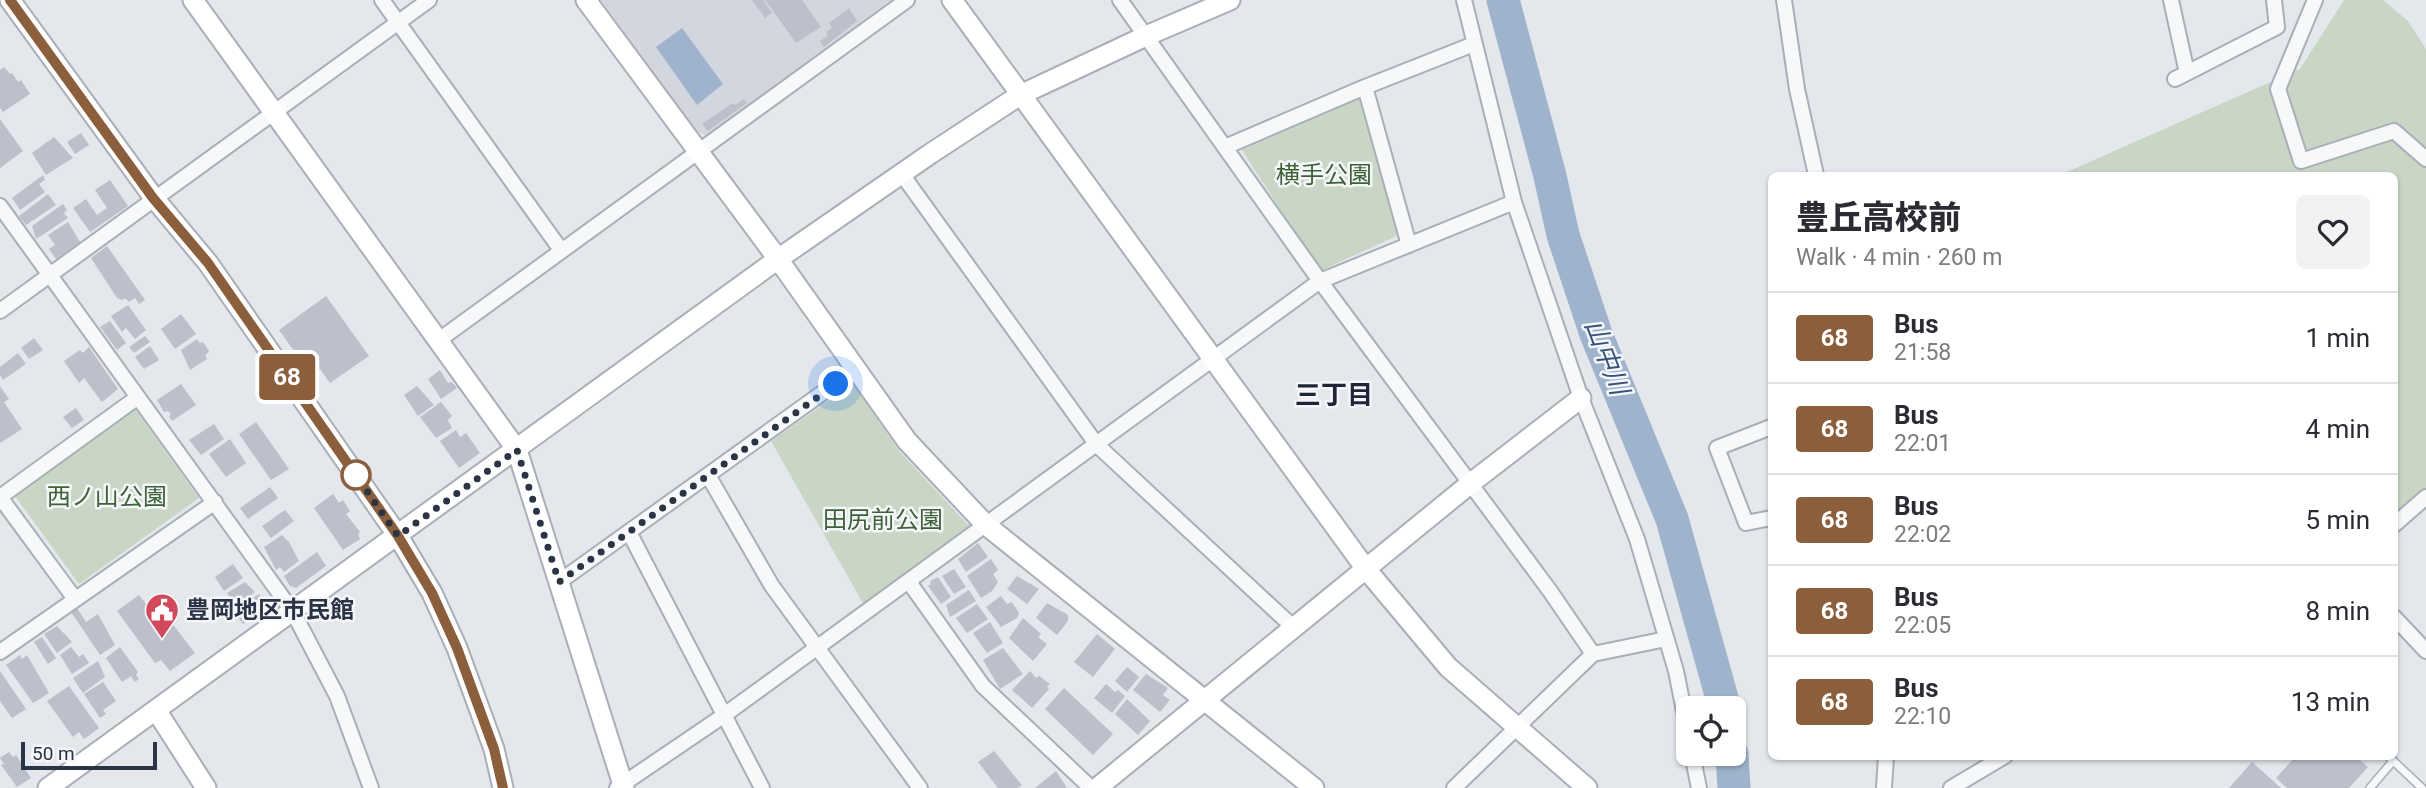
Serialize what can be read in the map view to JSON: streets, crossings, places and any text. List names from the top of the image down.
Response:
{
  "districts": ["三丁目"],
  "water": ["山中川"],
  "parks": ["横手公園", "西ノ山公園", "田尻前公園"],
  "places": {
    "public building": ["豊岡地区市民館"]
  },
  "lines": ["bus line 68"],
  "scale_bar": "50 m",
  "page": {
    "on_map": "68",
    "heading": ["豊丘高校前", "Walk · 4 min · 260 m"],
    "list": [
      {
        "mark": "68",
        "name": "Bus",
        "note": "21:58",
        "value": "1 min"
      },
      {
        "mark": "68",
        "name": "Bus",
        "note": "22:01",
        "value": "4 min"
      },
      {
        "mark": "68",
        "name": "Bus",
        "note": "22:02",
        "value": "5 min"
      },
      {
        "mark": "68",
        "name": "Bus",
        "note": "22:05",
        "value": "8 min"
      },
      {
        "mark": "68",
        "name": "Bus",
        "note": "22:10",
        "value": "13 min"
      }
    ],
    "scale": "50 m"
  }
}
